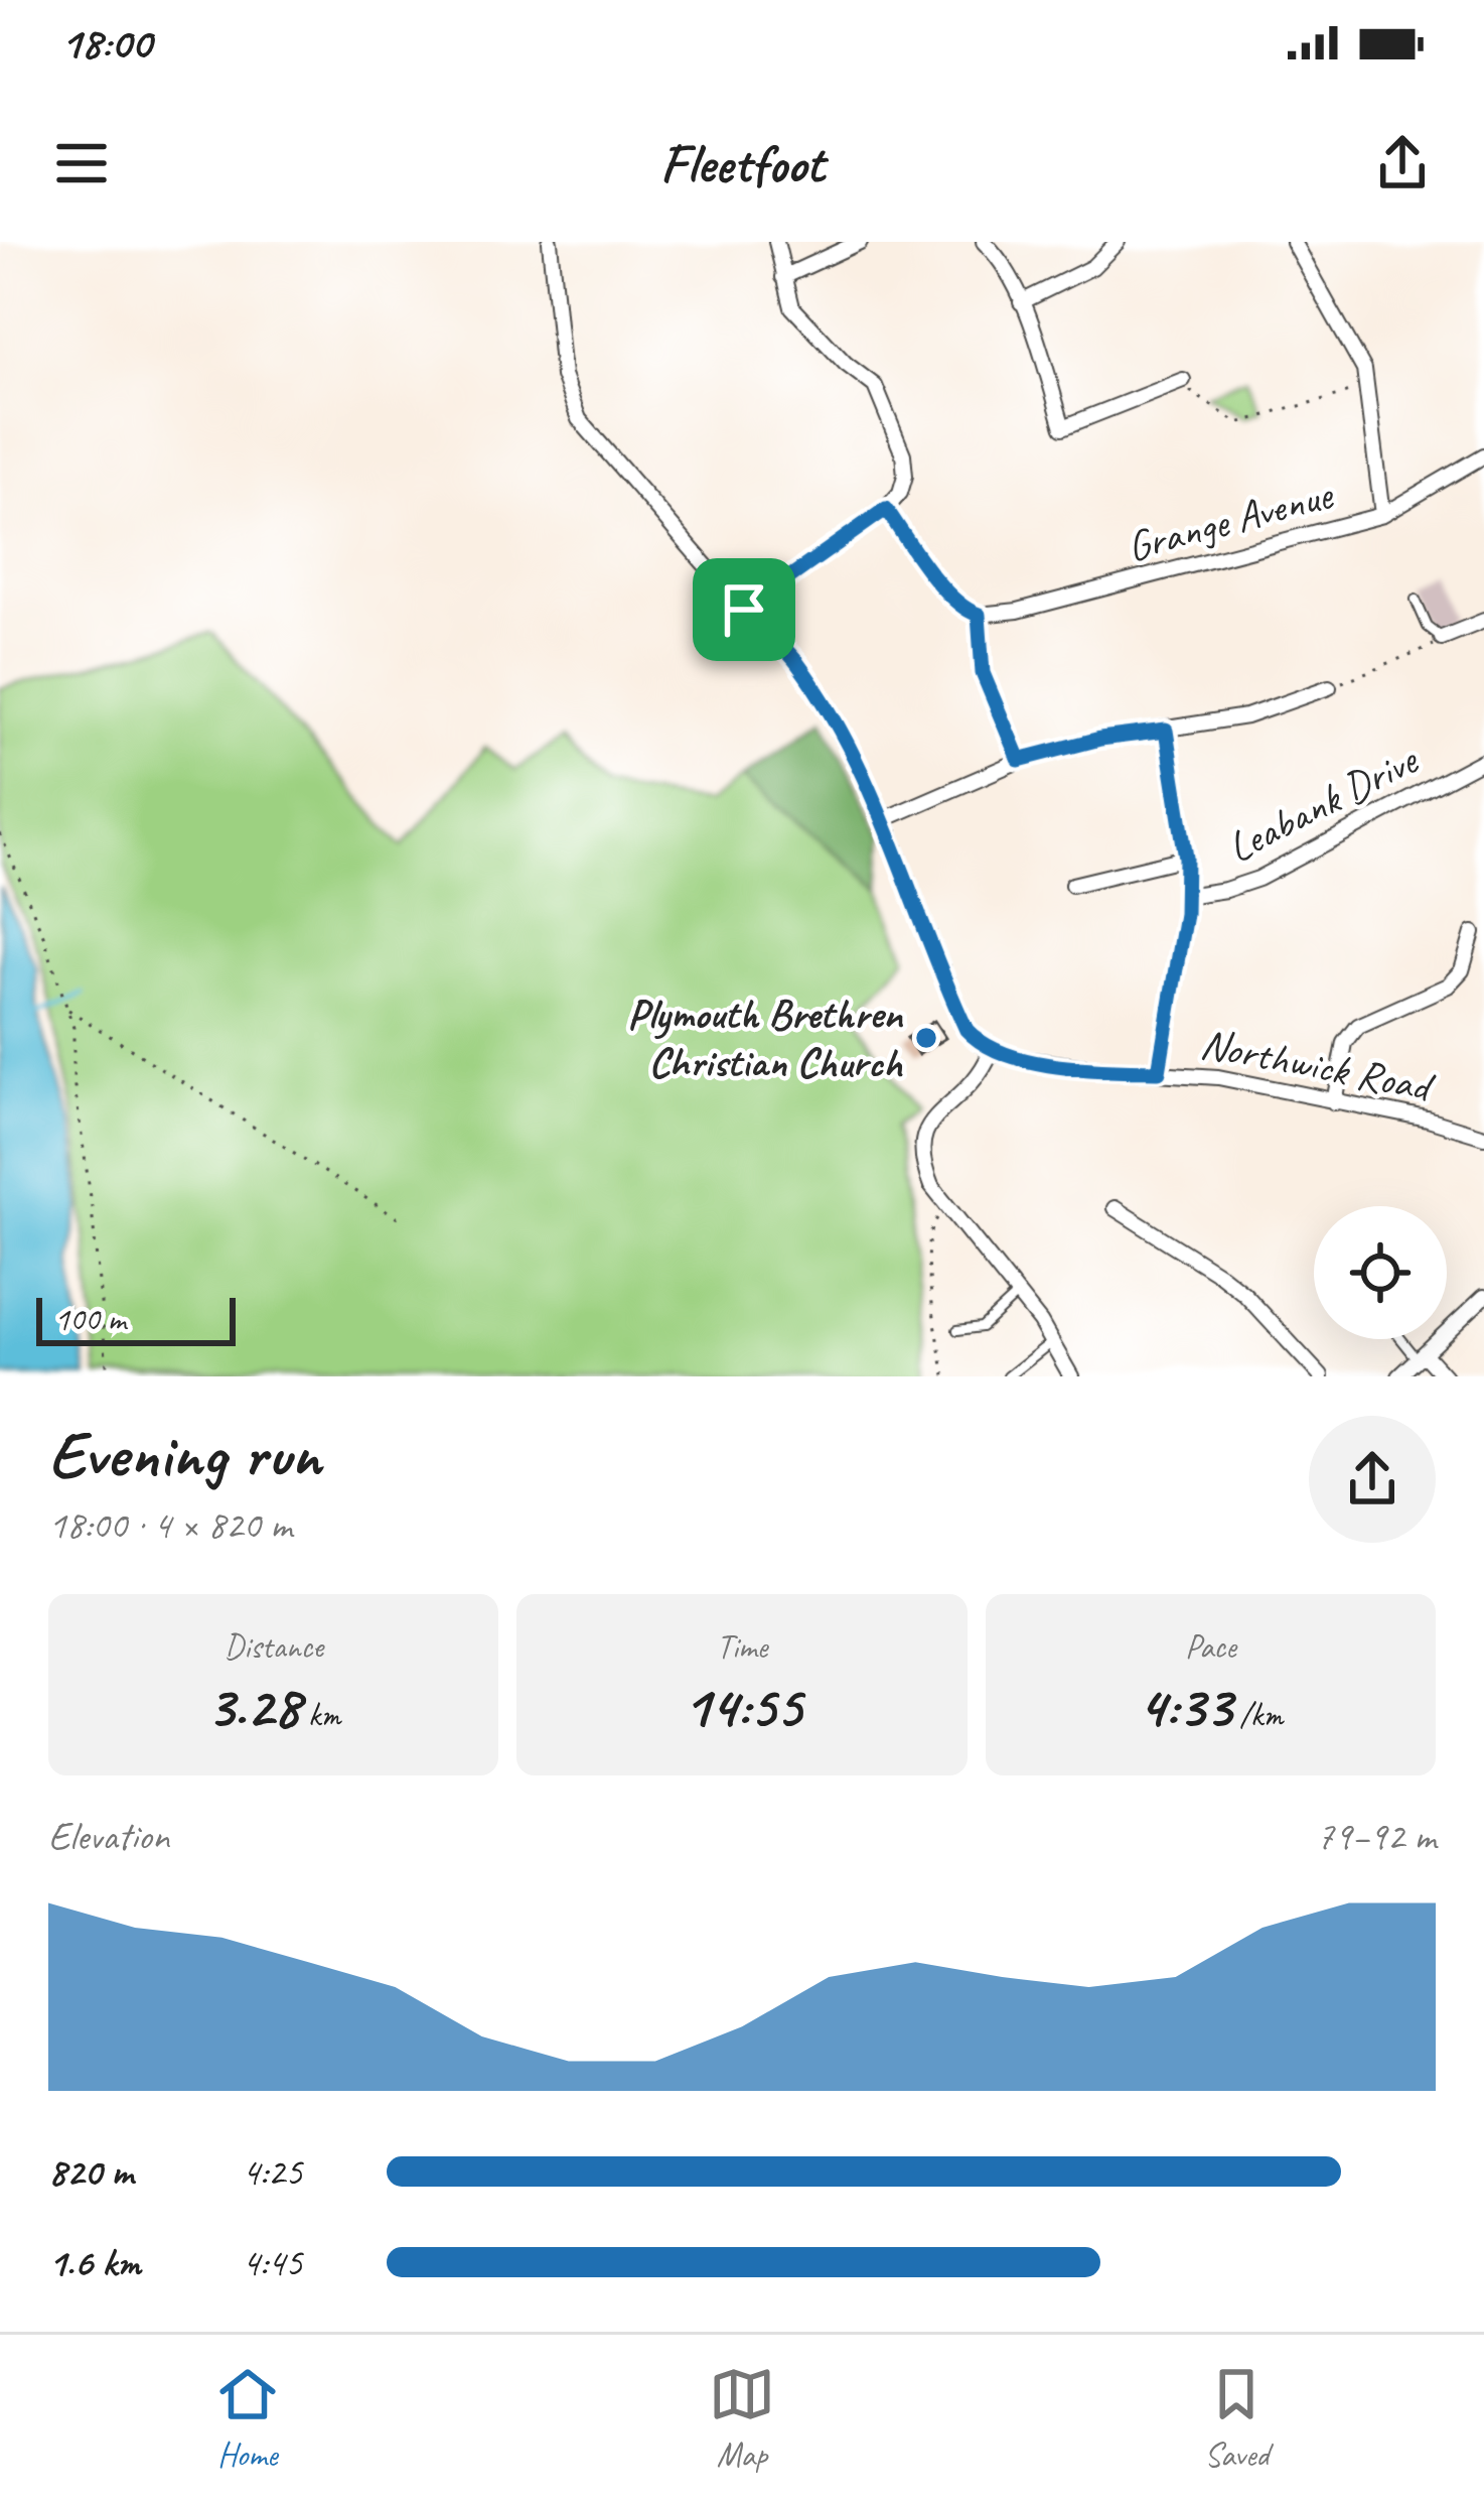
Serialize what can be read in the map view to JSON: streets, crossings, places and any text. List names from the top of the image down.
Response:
{
  "streets": {
    "street": ["Grange Avenue", "Leabank Drive", "Northwick Road"]
  },
  "places": ["Plymouth Brethren Christian Church"],
  "scale_bar": "100 m",
  "page": {
    "status": "18:00",
    "header": "Fleetfoot",
    "scale": "100 m",
    "heading": ["Evening run", "18:00 · 4 × 820 m"],
    "stats": [
      ["Distance", "3.28 km"],
      ["Time", "14:55"],
      ["Pace", "4:33 /km"]
    ],
    "chart": ["Elevation", "79–92 m"],
    "list": [
      {
        "name": "820 m",
        "note": "4:25"
      },
      {
        "name": "1.6 km",
        "note": "4:45"
      }
    ],
    "tabs": ["Home", "Map", "Saved"]
  }
}
